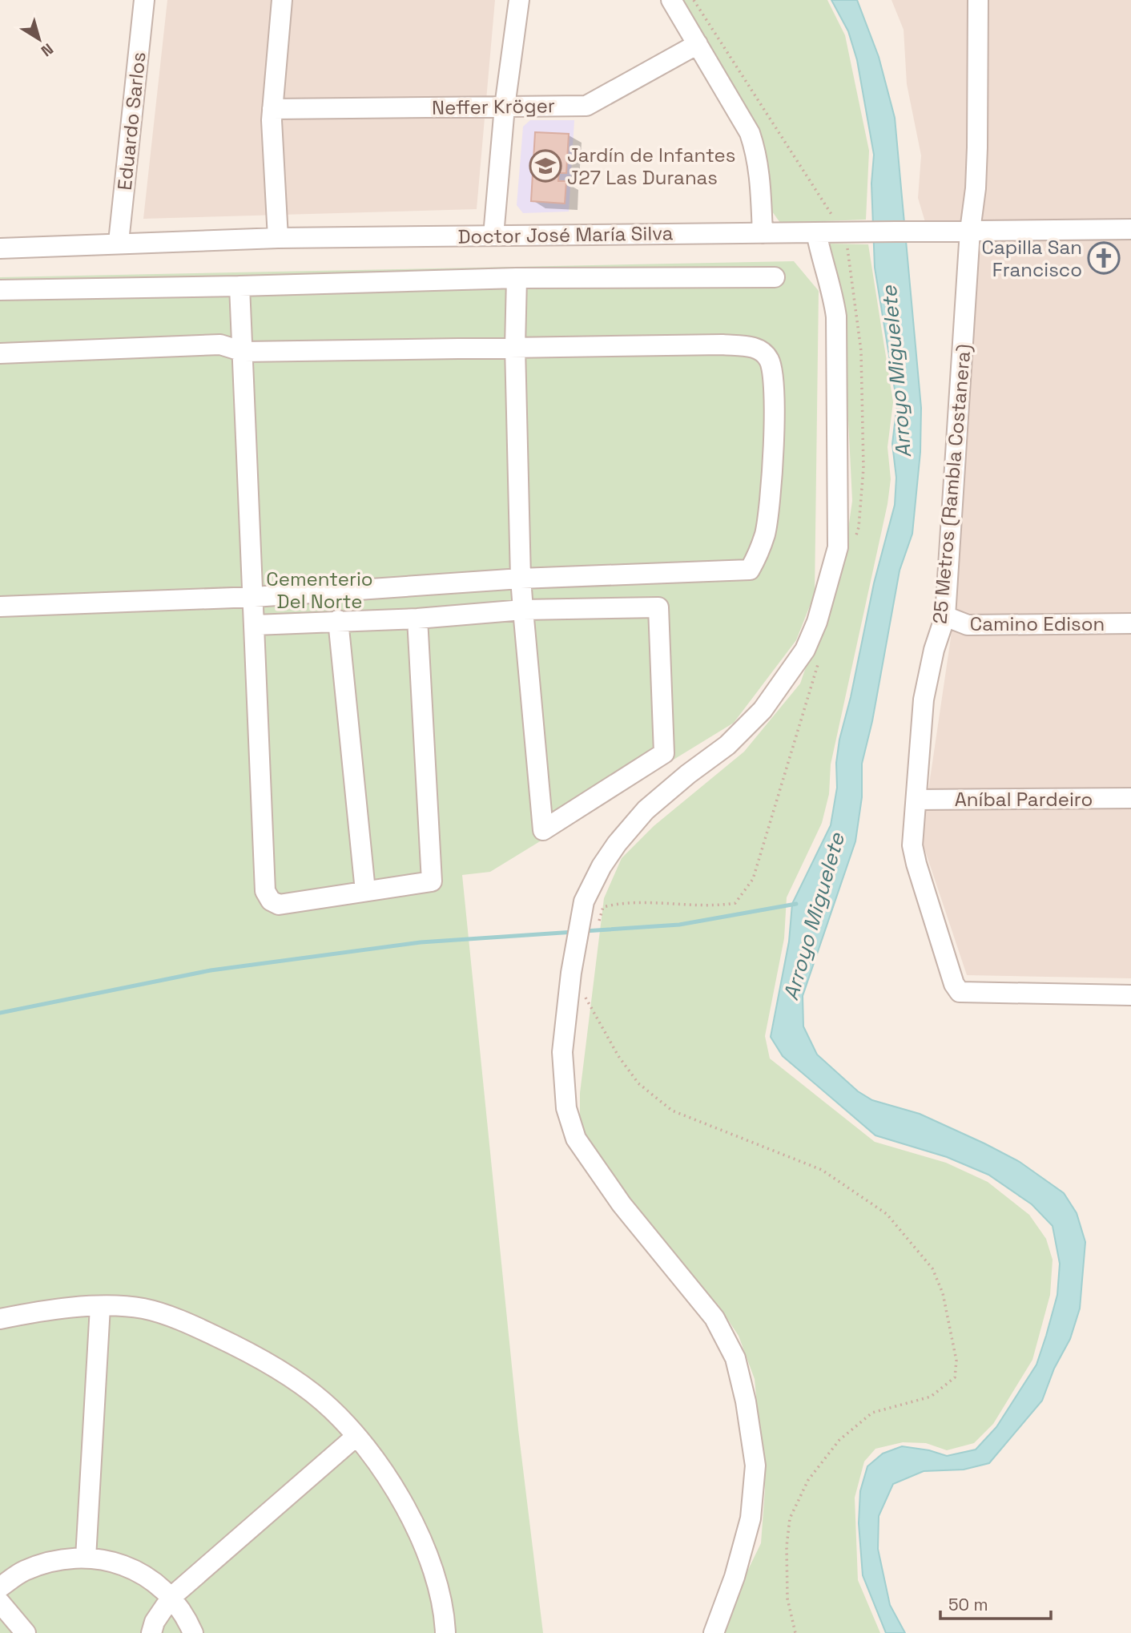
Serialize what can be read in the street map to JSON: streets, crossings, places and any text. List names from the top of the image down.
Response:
{
  "streets": {
    "street": [
      "Neffer Kröger",
      "Eduardo Sarlos",
      "Doctor José María Silva",
      "25 Metros (Rambla Costanera)",
      "Camino Edison",
      "Aníbal Pardeiro"
    ]
  },
  "crossings": [
    ["Eduardo Sarlos", "Doctor José María Silva"],
    ["Doctor José María Silva", "25 Metros (Rambla Costanera)"],
    ["25 Metros (Rambla Costanera)", "Camino Edison"],
    ["25 Metros (Rambla Costanera)", "Aníbal Pardeiro"]
  ],
  "water": ["Arroyo Miguelete"],
  "parks": ["Cementerio Del Norte"],
  "places": {
    "school or university": ["Jardín de Infantes J27 Las Duranas"],
    "church": ["Capilla San Francisco"]
  },
  "scale_bar": "50 m",
  "north": "bottom right"
}
